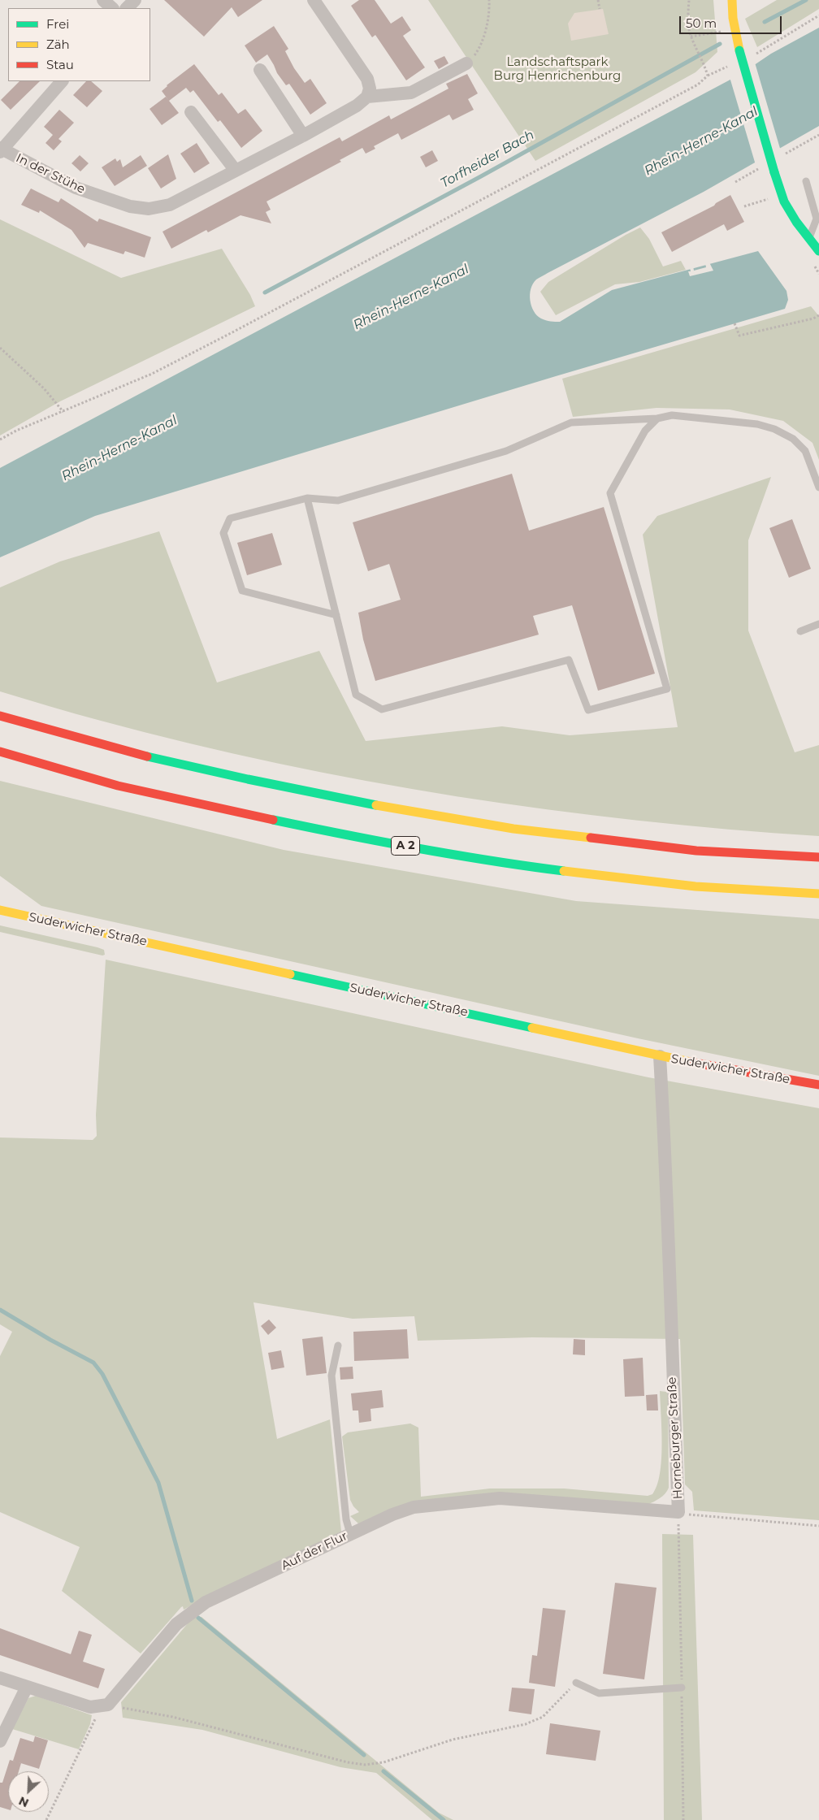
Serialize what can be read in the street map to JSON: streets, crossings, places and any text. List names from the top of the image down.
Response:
{
  "streets": {
    "main road": ["A 2", "Suderwicher Straße"],
    "street": ["In der Stühe", "Horneburger Straße", "Auf der Flur"]
  },
  "crossings": [
    ["Suderwicher Straße", "Horneburger Straße"],
    ["Horneburger Straße", "Auf der Flur"]
  ],
  "water": ["Rhein-Herne-Kanal", "Torfheider Bach"],
  "parks": ["Landschaftspark Burg Henrichenburg"],
  "legend": ["Frei", "Zäh", "Stau"],
  "scale_bar": "50 m",
  "north": "bottom left"
}
